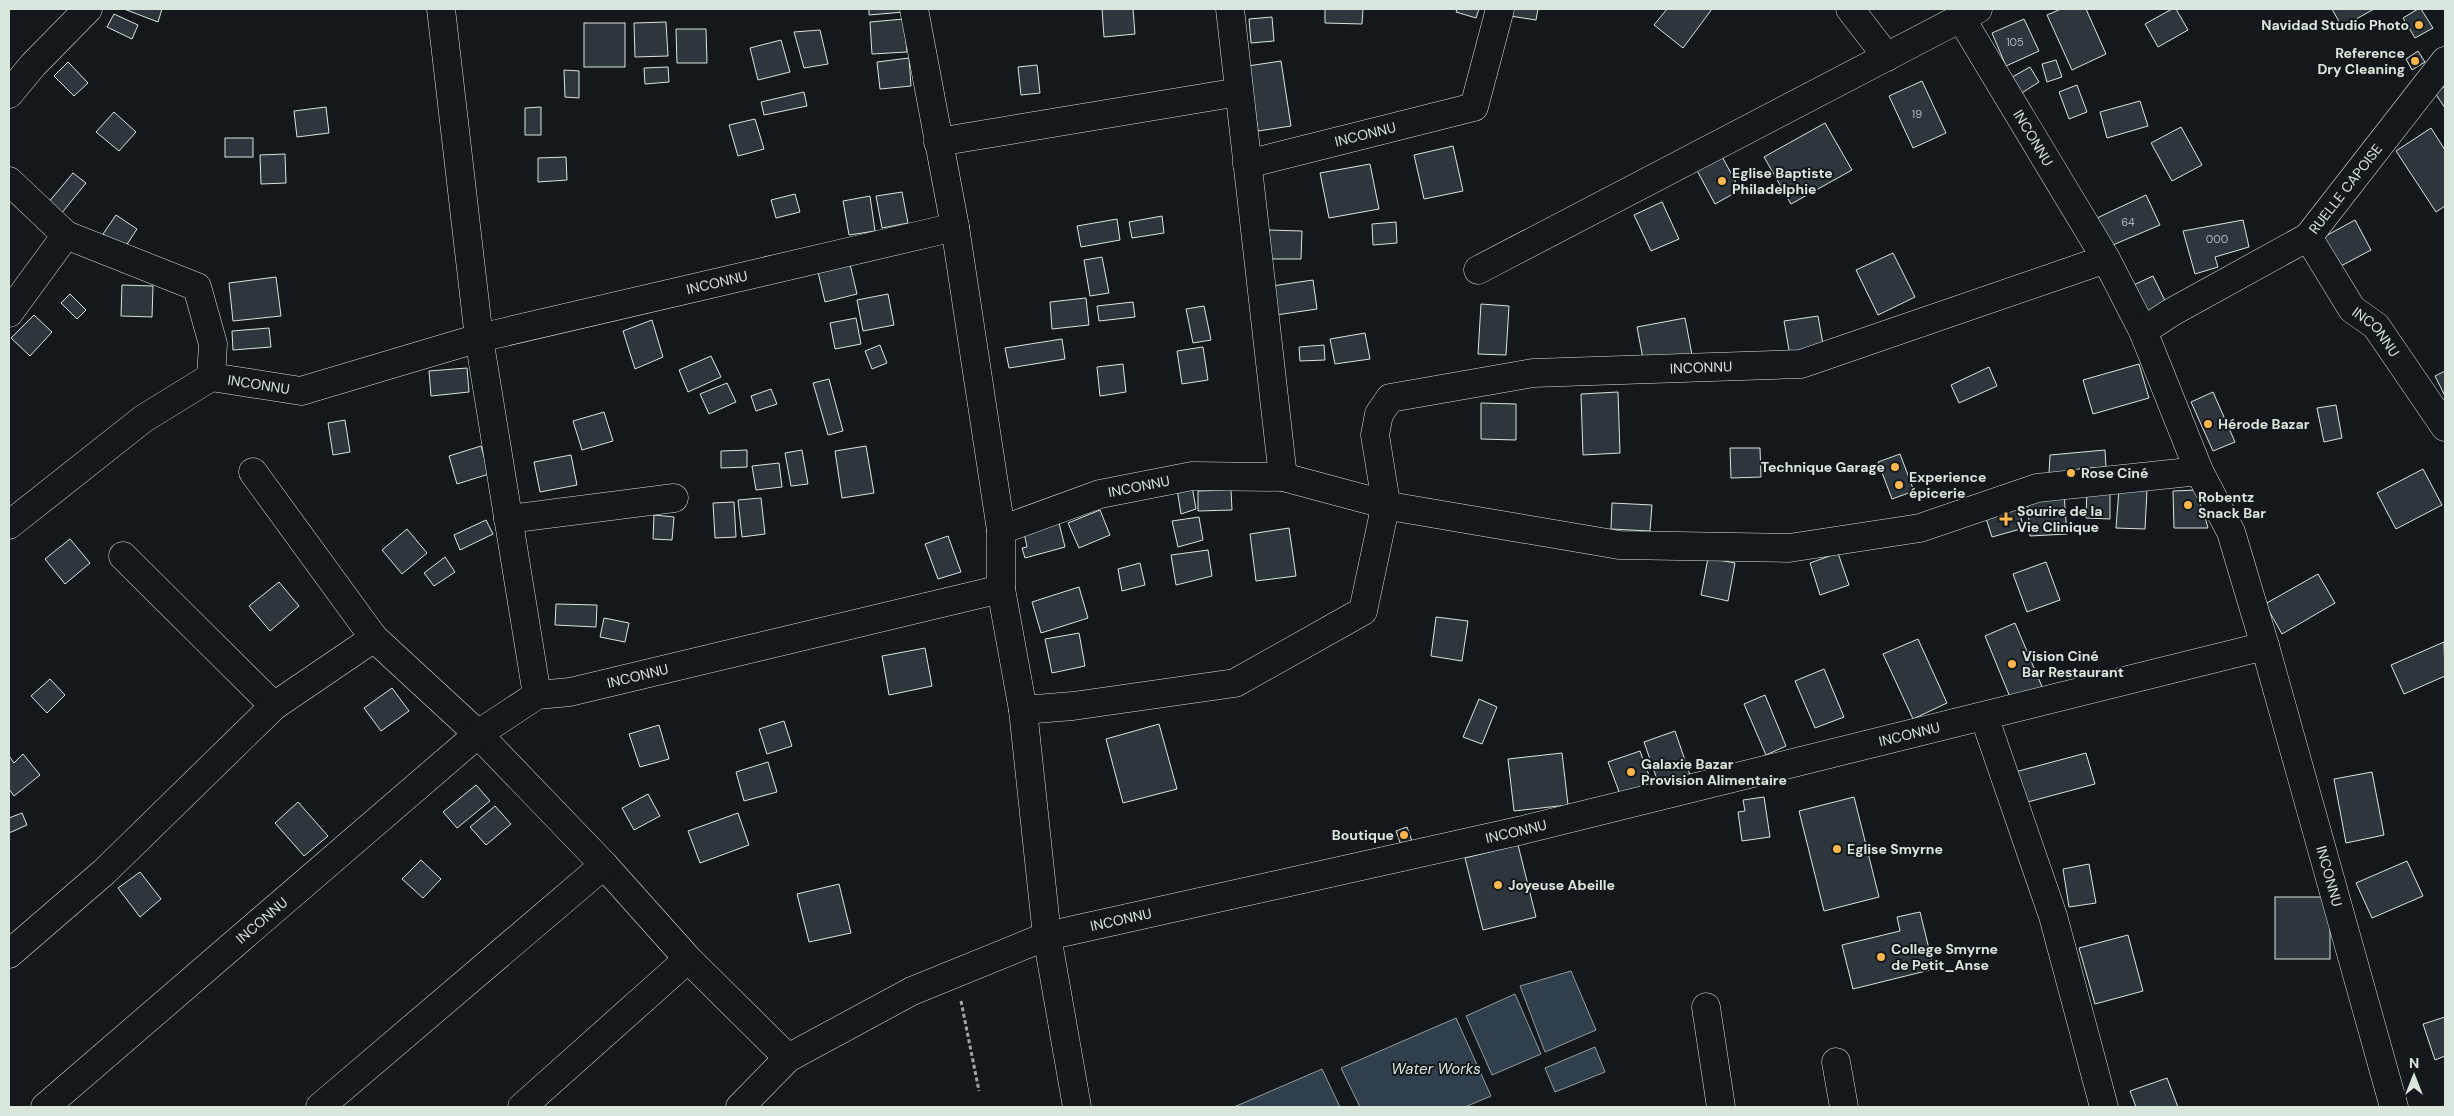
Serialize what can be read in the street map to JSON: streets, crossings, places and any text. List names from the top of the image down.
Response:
{
  "streets": {
    "street": ["INCONNU", "RUELLE CAPOISE"]
  },
  "crossings": [
    ["INCONNU", "RUELLE CAPOISE"]
  ],
  "water": ["Water Works"],
  "places": {
    "other": [
      "Navidad Studio Photo",
      "Reference Dry Cleaning",
      "Eglise Baptiste Philadelphie",
      "Hérode Bazar",
      "Technique Garage",
      "Rose Ciné",
      "Experience épicerie",
      "Robentz Snack Bar",
      "Vision Ciné Bar Restaurant",
      "Galaxie Bazar Provision Alimentaire",
      "Boutique",
      "Eglise Smyrne",
      "Joyeuse Abeille",
      "College Smyrne de Petit_Anse"
    ],
    "health": ["Sourire de la Vie Clinique"]
  },
  "house_numbers": [
    "105",
    "19",
    "64",
    "000"
  ],
  "north": "top"
}
